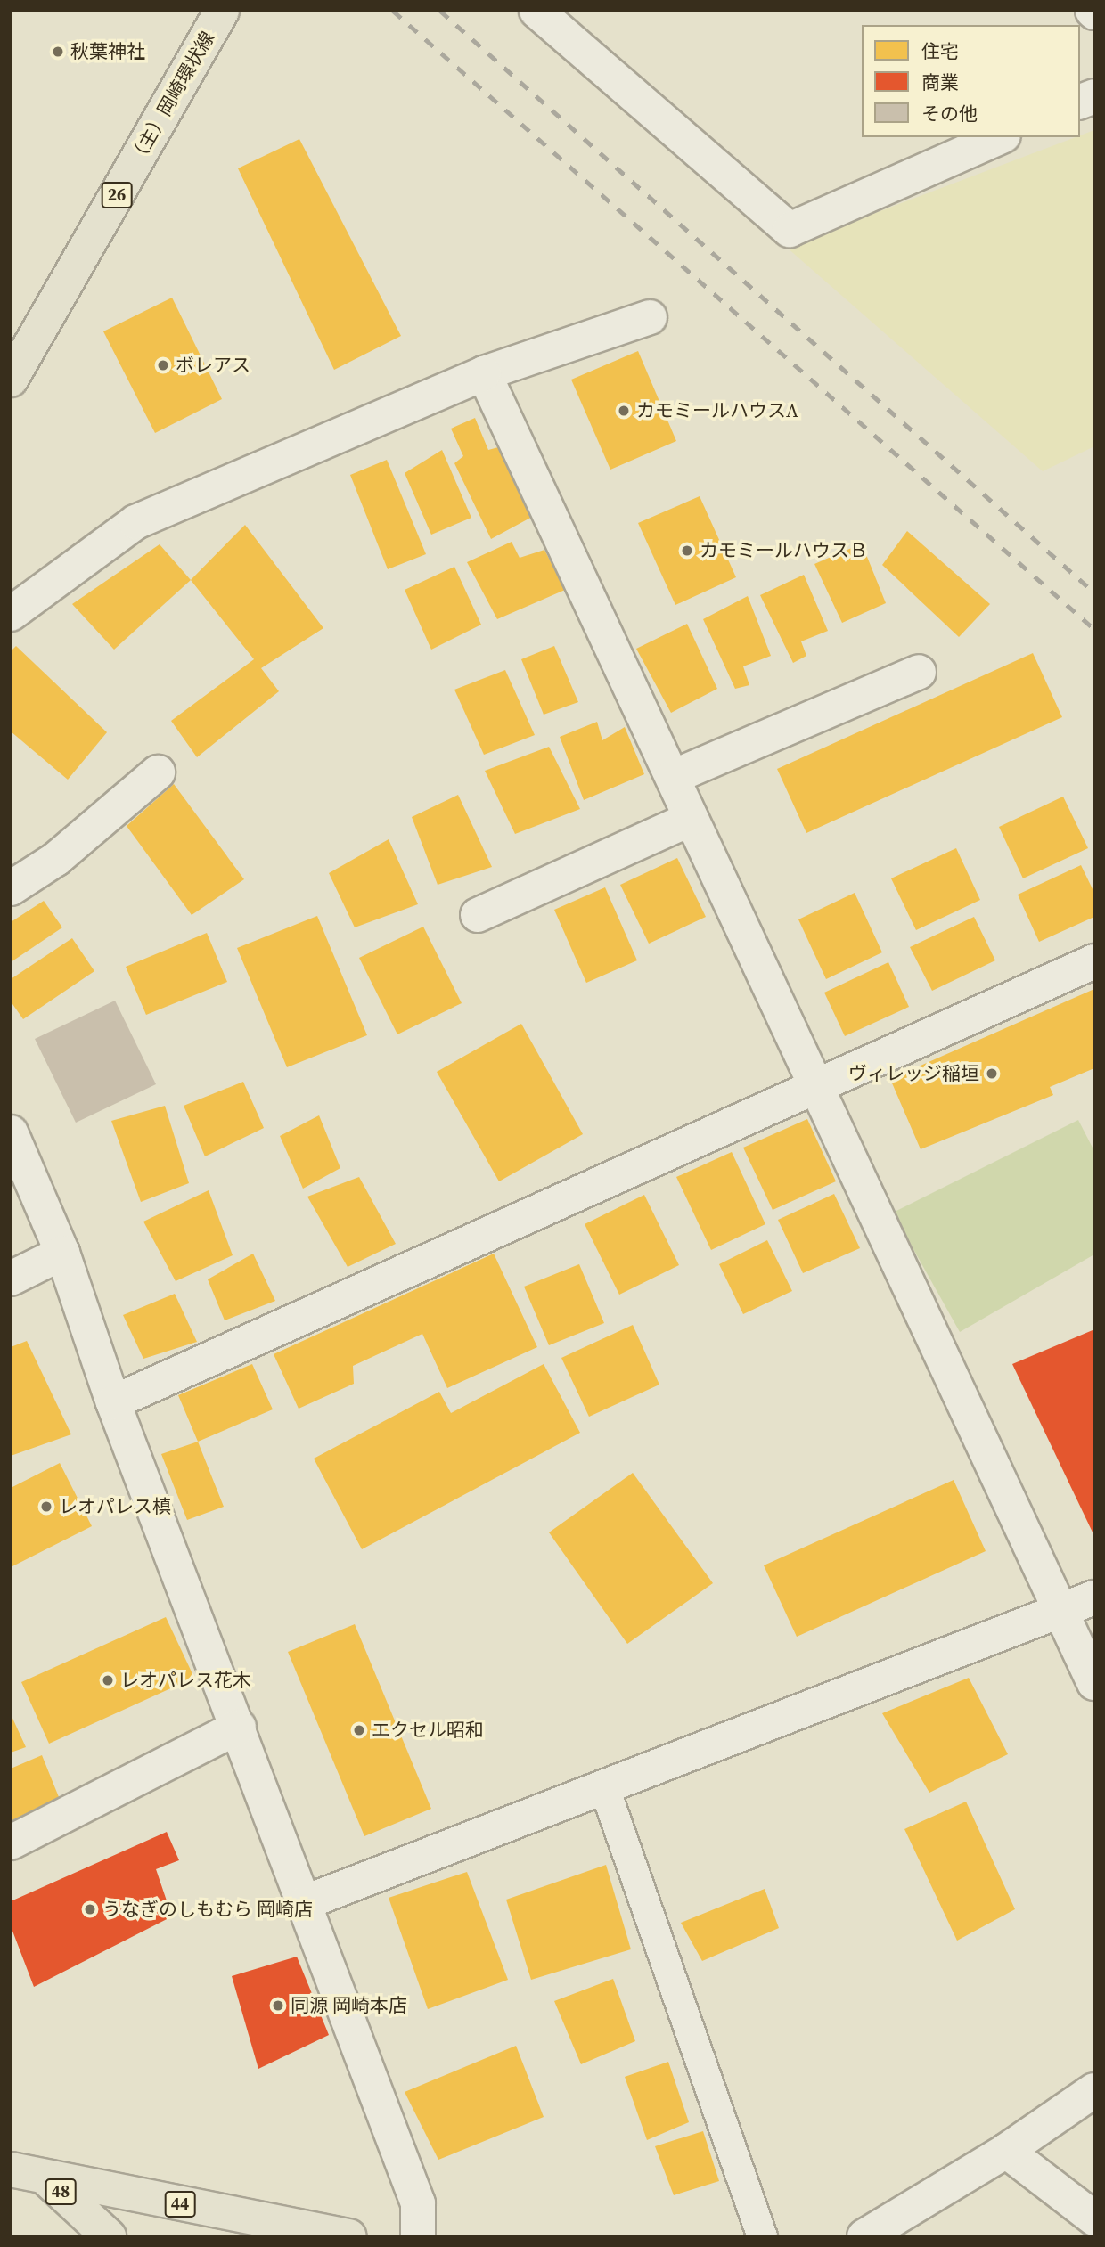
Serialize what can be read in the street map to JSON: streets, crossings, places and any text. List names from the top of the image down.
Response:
{
  "streets": {
    "main road": [
      "（主）岡崎環状線",
      "26",
      "48",
      "44"
    ]
  },
  "crossings": [
    ["48", "44"]
  ],
  "places": [
    "秋葉神社",
    "ボレアス",
    "カモミールハウスA",
    "カモミールハウスＢ",
    "ヴィレッジ稲垣",
    "レオパレス槙",
    "レオパレス花木",
    "エクセル昭和",
    "うなぎのしもむら 岡崎店",
    "同源 岡崎本店"
  ],
  "legend": ["住宅", "商業", "その他"]
}
